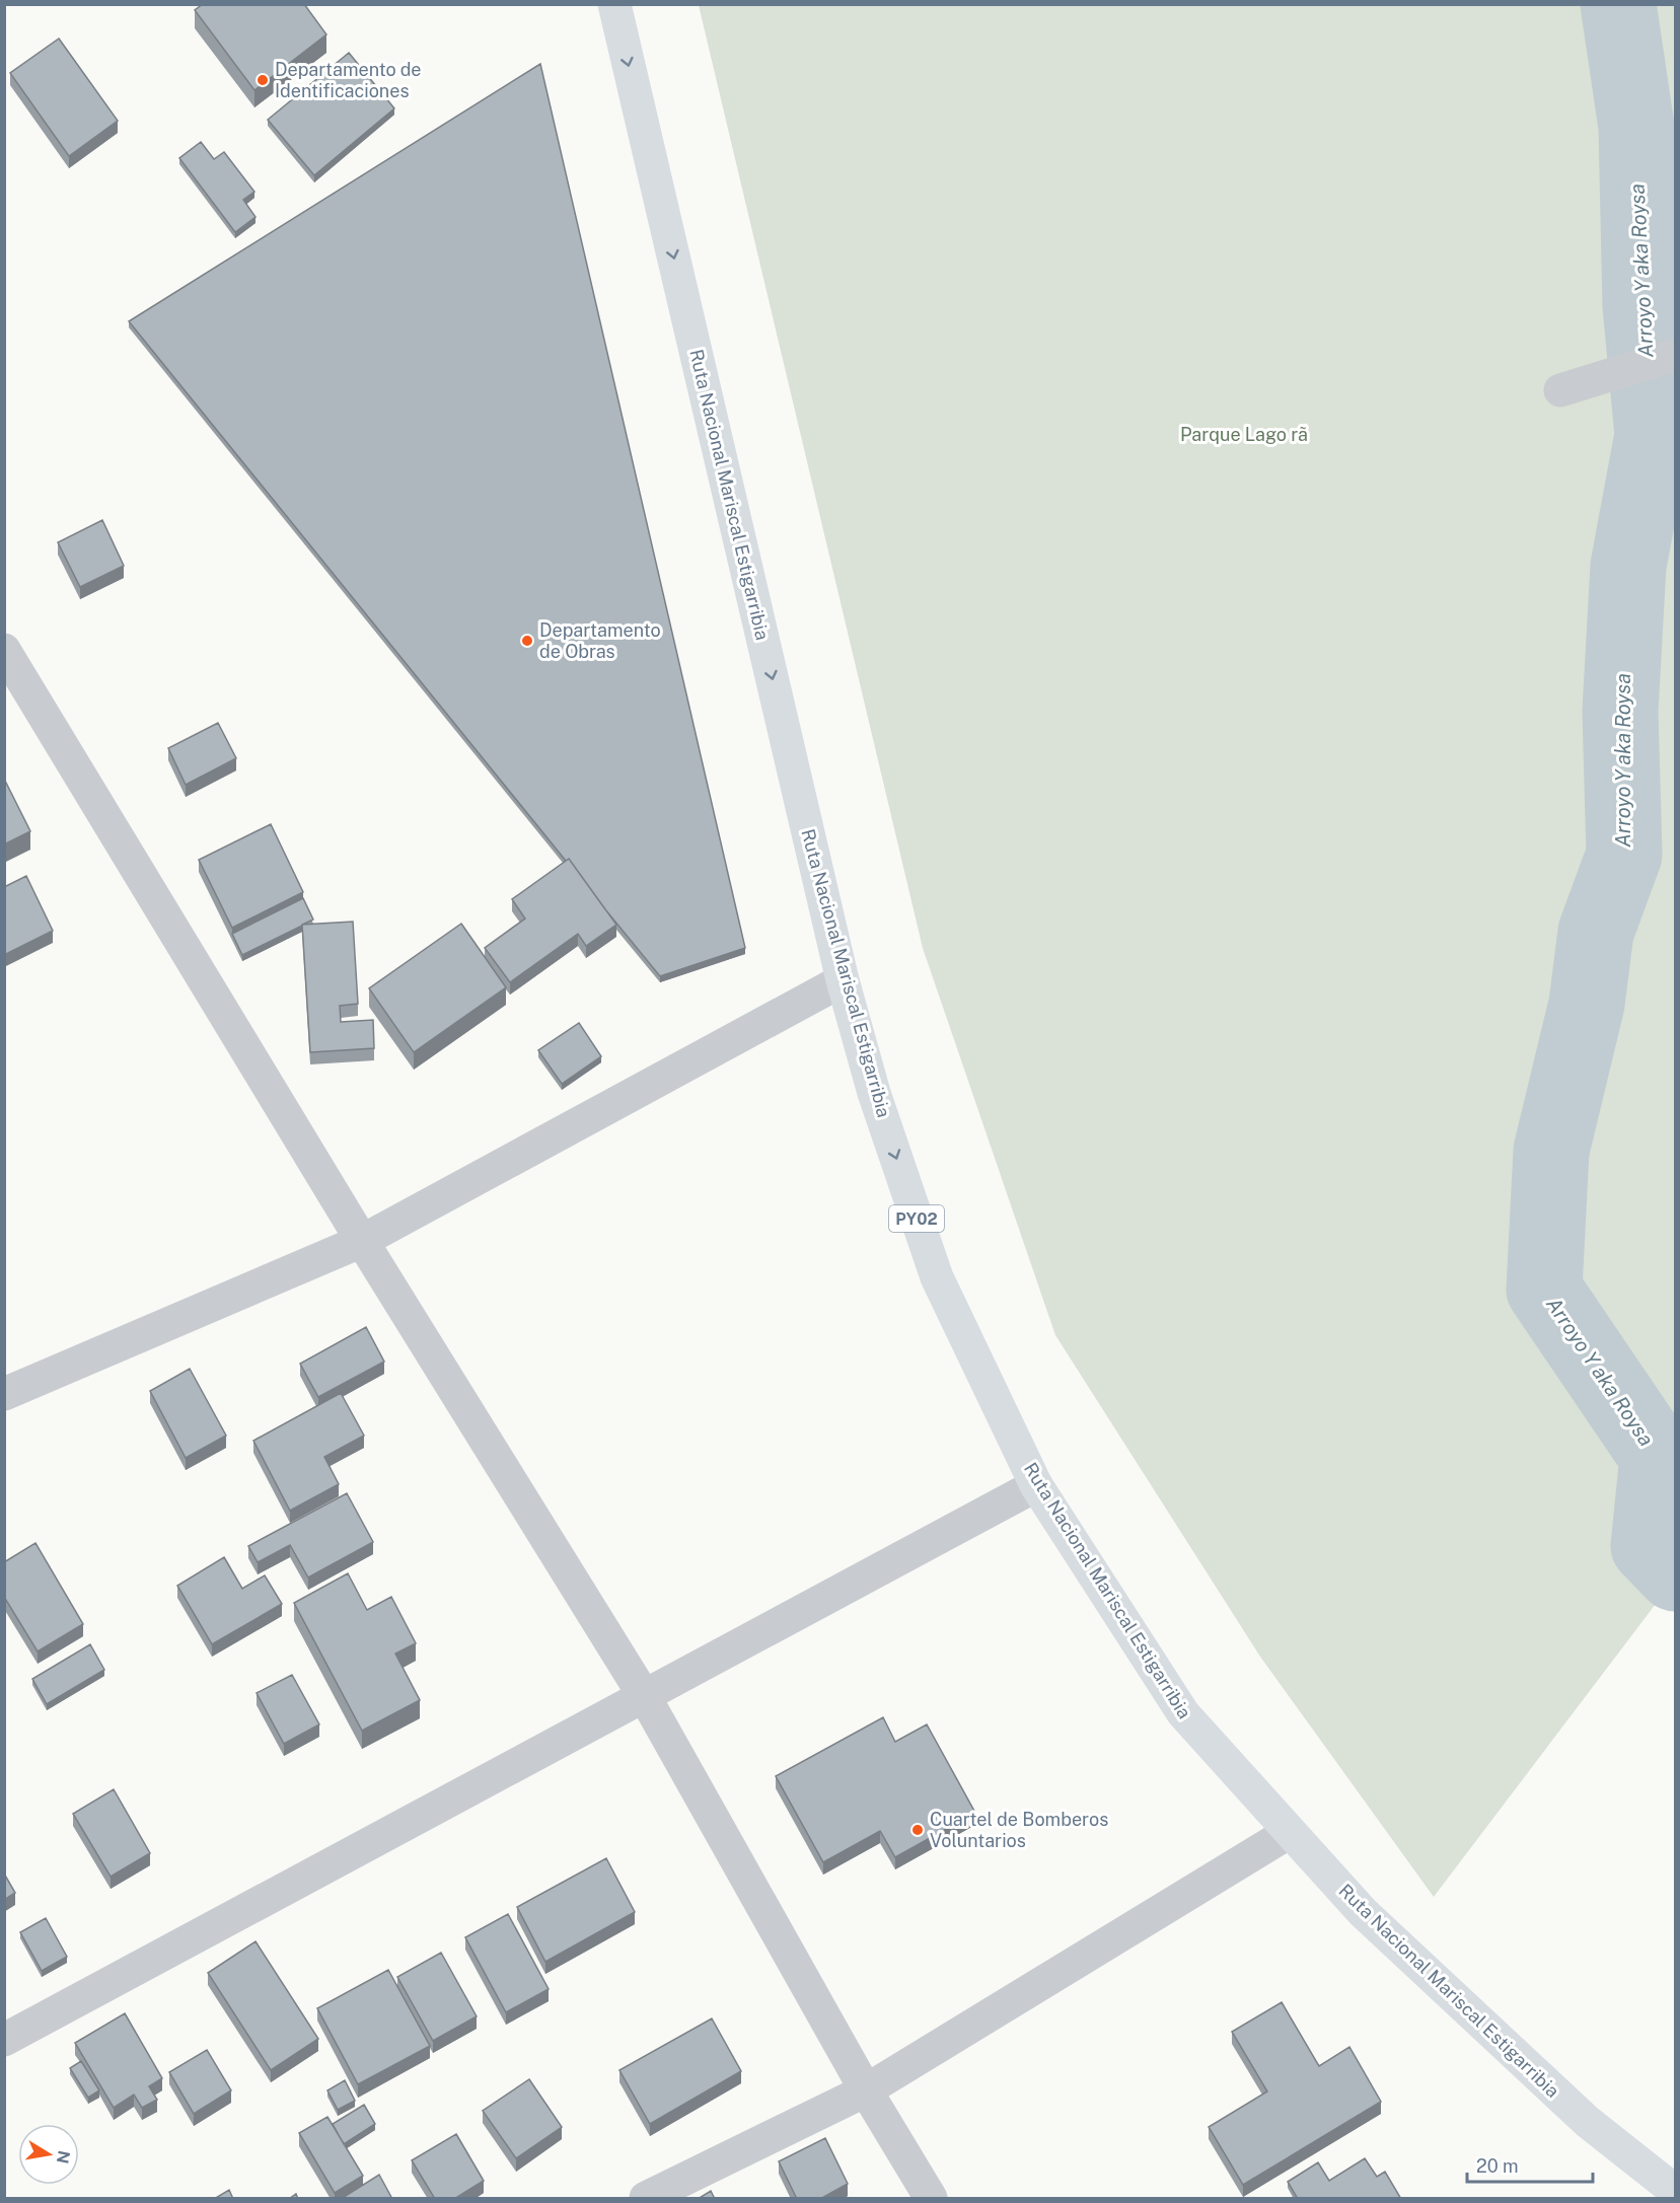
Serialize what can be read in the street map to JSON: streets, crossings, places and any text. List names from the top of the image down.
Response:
{
  "streets": {
    "main road": ["Ruta Nacional Mariscal Estigarribia", "PY02"]
  },
  "one_way": ["Ruta Nacional Mariscal Estigarribia"],
  "water": ["Arroyo Y aka Roysa"],
  "parks": ["Parque Lago rã"],
  "places": ["Departamento de Identificaciones", "Departamento de Obras", "Cuartel de Bomberos Voluntarios"],
  "scale_bar": "20 m",
  "north": "right"
}
